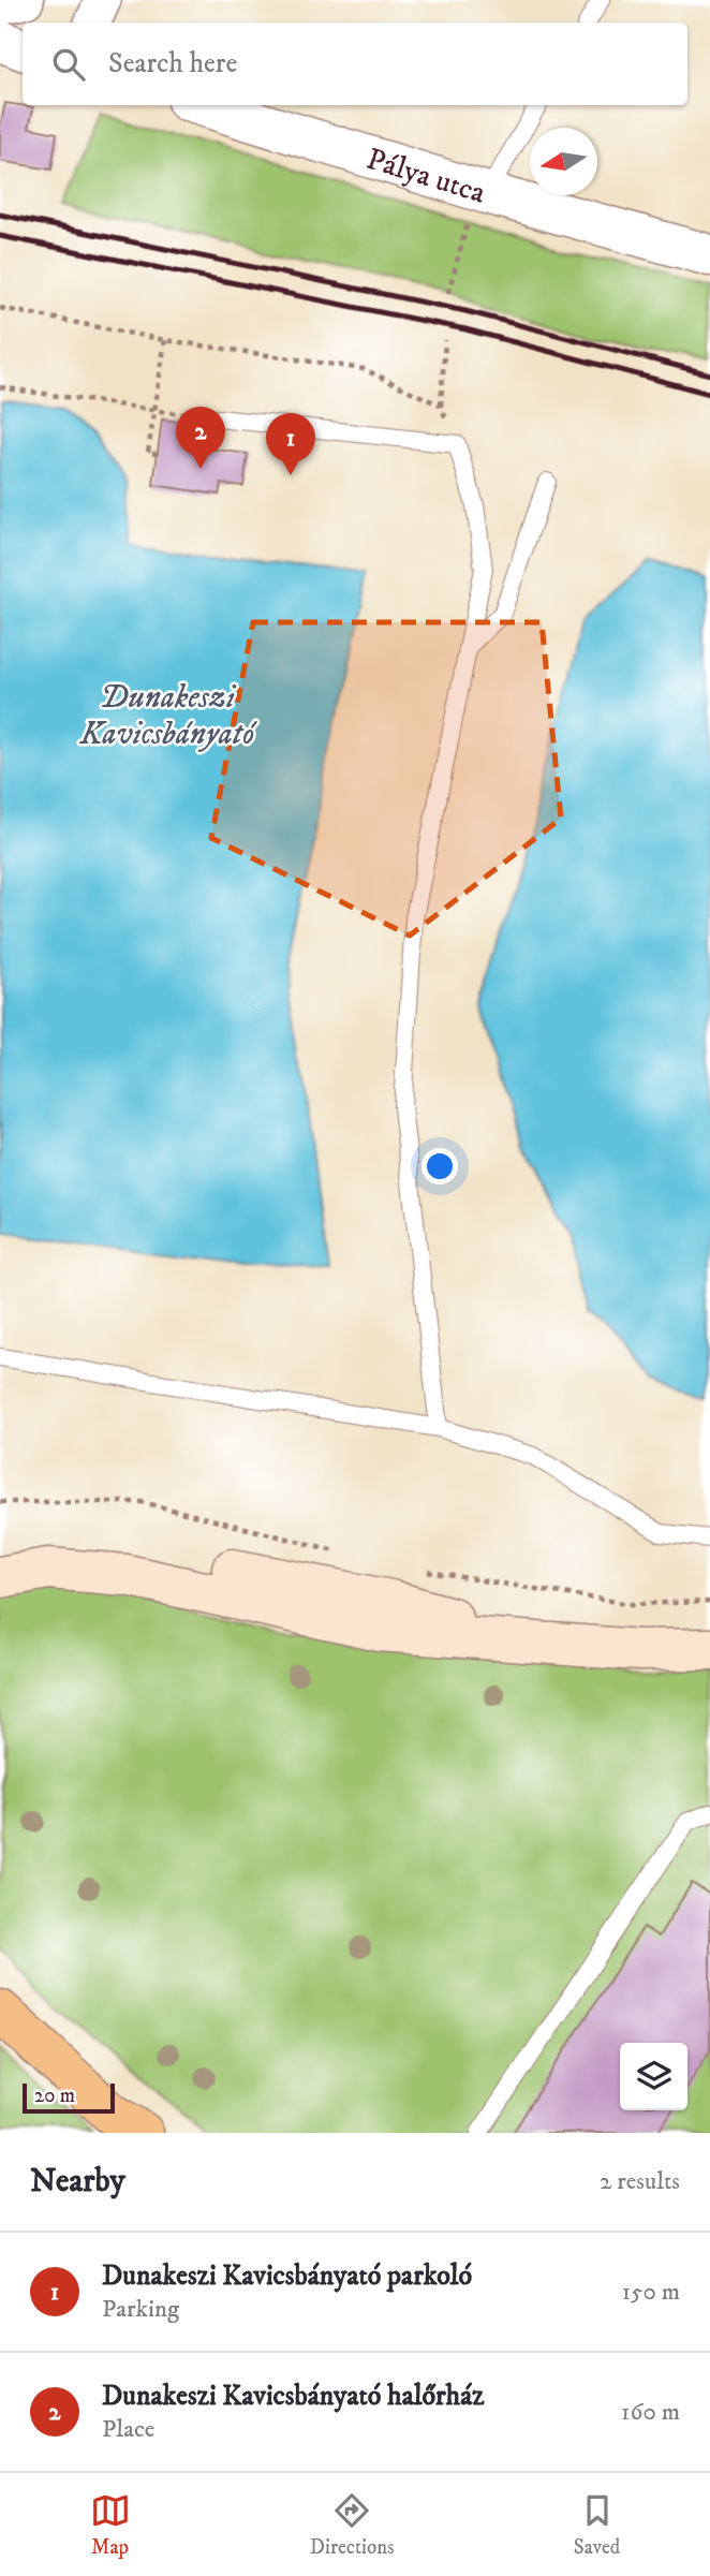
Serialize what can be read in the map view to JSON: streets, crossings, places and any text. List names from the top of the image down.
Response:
{
  "streets": {
    "street": ["Pálya utca"]
  },
  "water": ["Dunakeszi Kavicsbányató"],
  "scale_bar": "20 m",
  "north": "left",
  "page": {
    "search": "Search here",
    "pins": ["2", "1"],
    "scale": "20 m",
    "heading": ["Nearby", "2 results"],
    "list": [
      {
        "mark": "1",
        "name": "Dunakeszi Kavicsbányató parkoló",
        "note": "Parking",
        "value": "150 m"
      },
      {
        "mark": "2",
        "name": "Dunakeszi Kavicsbányató halőrház",
        "note": "Place",
        "value": "160 m"
      }
    ],
    "nav": ["Map", "Directions", "Saved"]
  }
}
